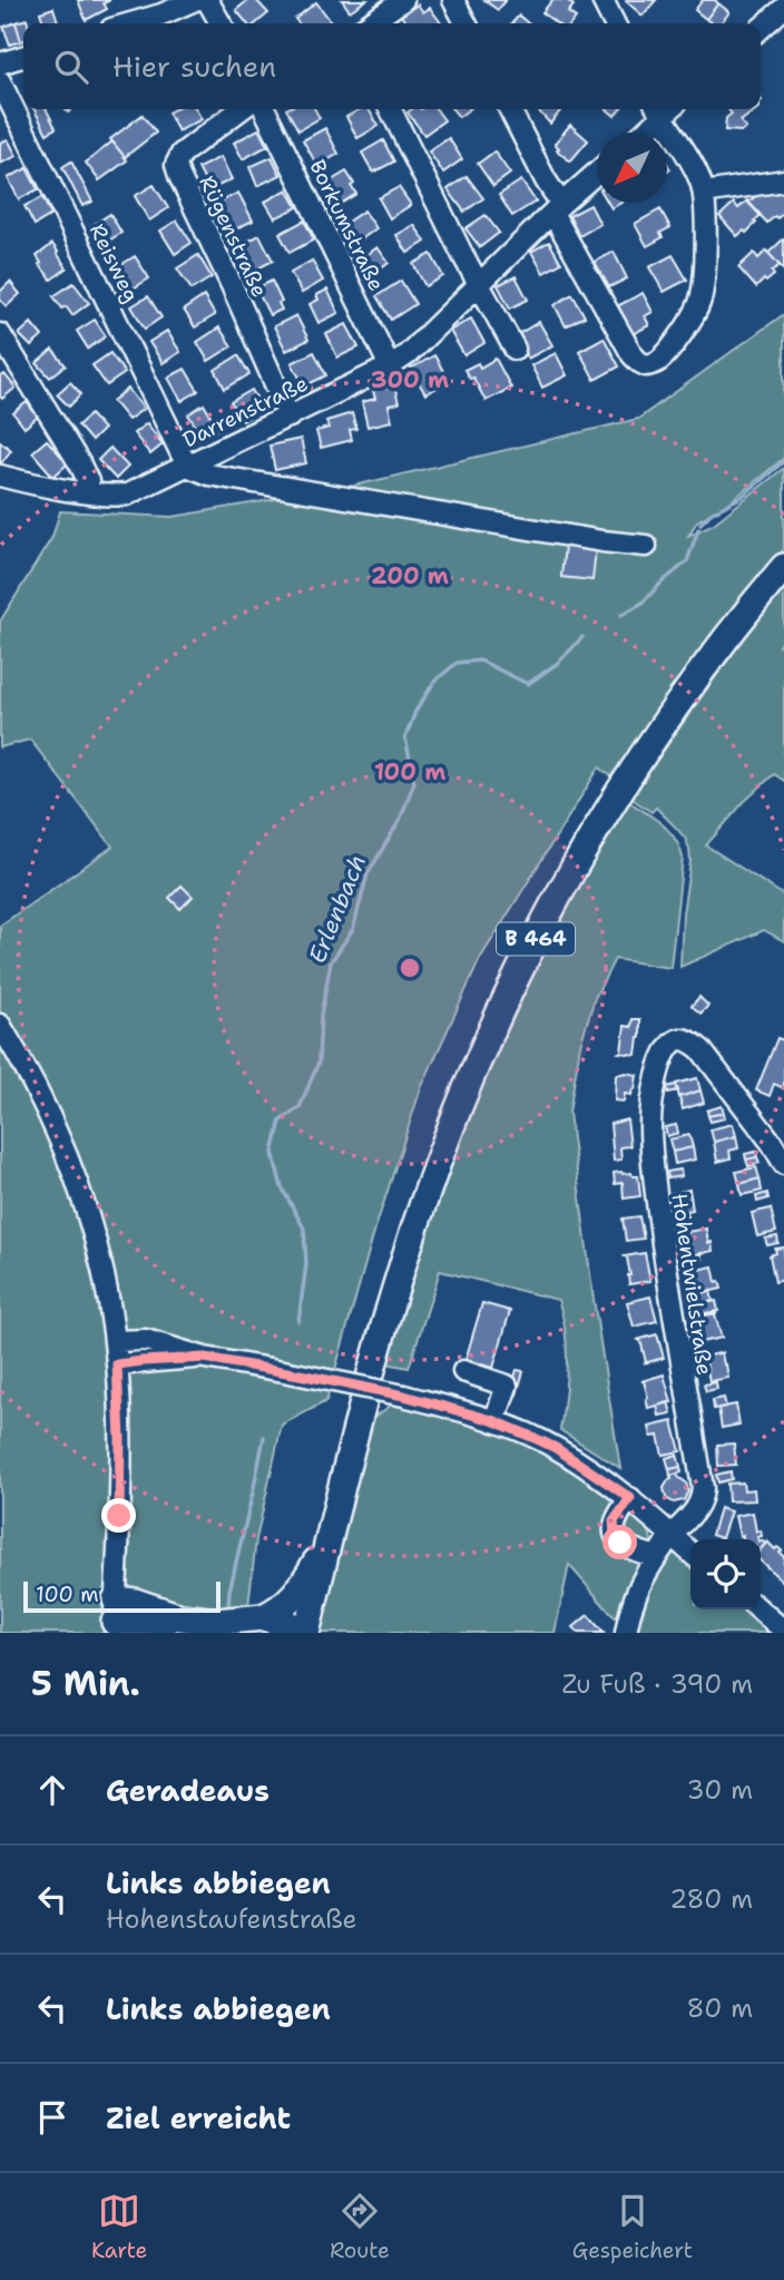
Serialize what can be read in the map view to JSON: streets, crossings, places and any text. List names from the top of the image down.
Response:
{
  "streets": {
    "main road": ["B 464"],
    "street": [
      "Borkumstraße",
      "Rügenstraße",
      "Reisweg",
      "Darrenstraße",
      "Hohentwielstraße"
    ]
  },
  "crossings": [
    ["Borkumstraße", "Darrenstraße"],
    ["Rügenstraße", "Darrenstraße"],
    ["Reisweg", "Darrenstraße"]
  ],
  "water": ["Erlenbach"],
  "scale_bar": "100 m",
  "north": "bottom left",
  "page": {
    "search": "Hier suchen",
    "scale": "100 m",
    "heading": ["5 Min.", "Zu Fuß · 390 m"],
    "list": [
      ["Geradeaus", "30 m"],
      ["Links abbiegen", "Hohenstaufenstraße", "280 m"],
      ["Links abbiegen", "80 m"],
      "Ziel erreicht"
    ],
    "nav": ["Karte", "Route", "Gespeichert"]
  },
  "rings": ["300 m", "200 m", "100 m"]
}
